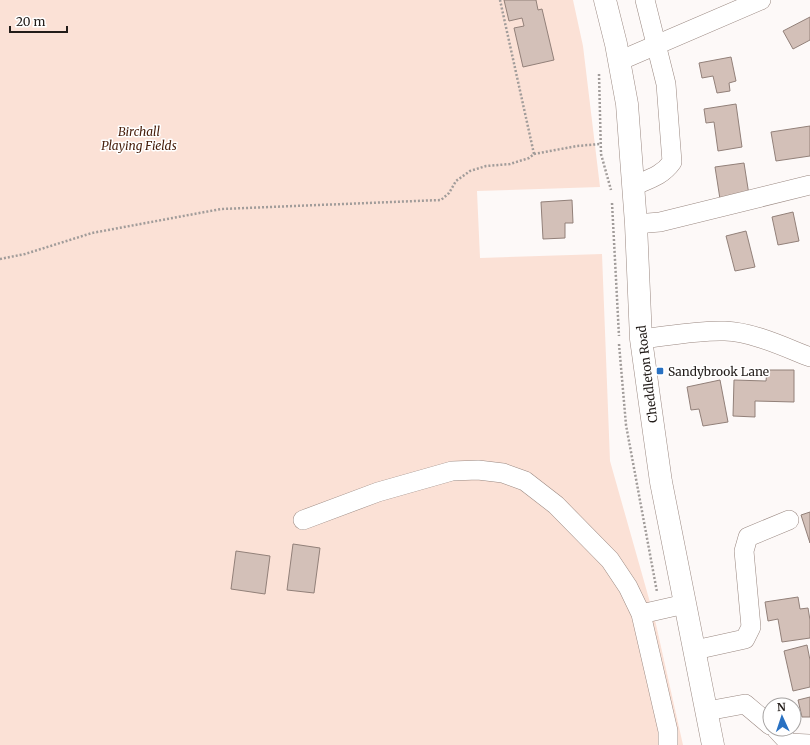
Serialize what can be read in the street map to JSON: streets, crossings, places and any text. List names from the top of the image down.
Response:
{
  "streets": {
    "highway": ["Cheddleton Road"]
  },
  "parks": ["Birchall Playing Fields"],
  "places": {
    "transit": ["Sandybrook Lane"]
  },
  "scale_bar": "20 m",
  "north": "top"
}
